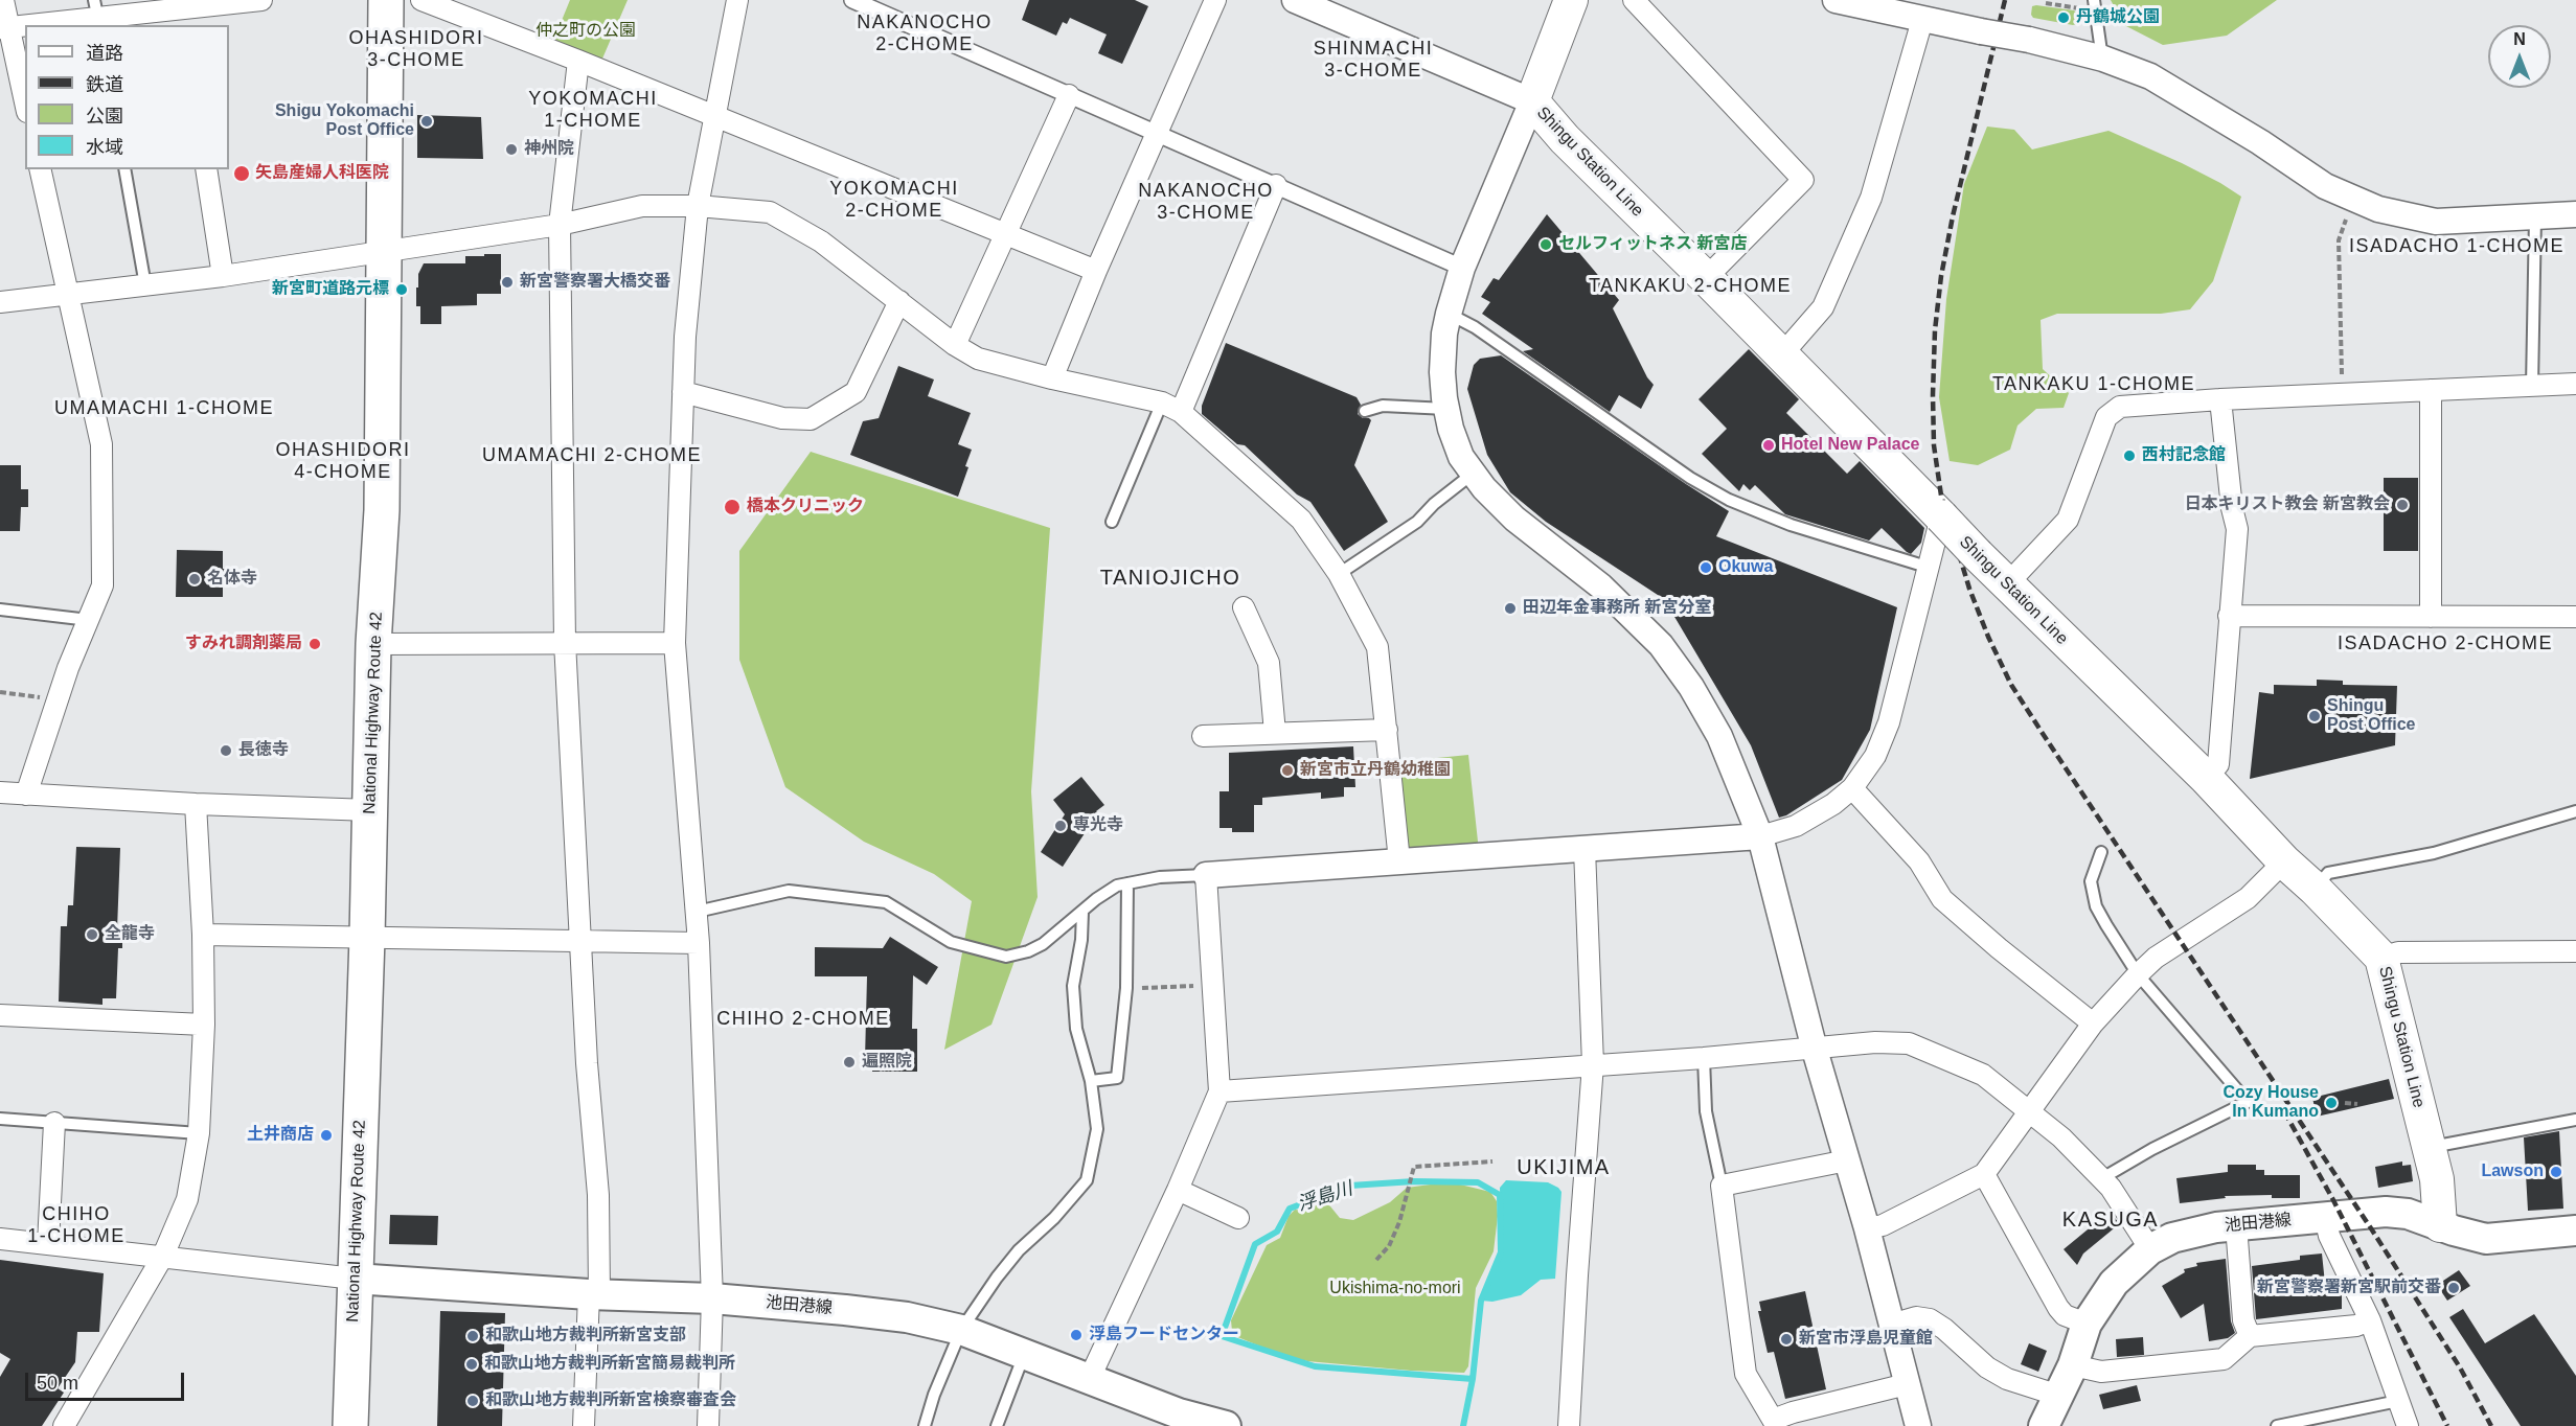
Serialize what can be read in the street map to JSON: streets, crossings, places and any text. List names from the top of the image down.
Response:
{
  "streets": {
    "highway": ["National Highway Route 42"],
    "main road": ["Shingu Station Line", "池田港線"]
  },
  "crossings": [
    ["Shingu Station Line", "池田港線"],
    ["National Highway Route 42", "池田港線"]
  ],
  "districts": [
    "NAKANOCHO 2-CHOME",
    "OHASHIDORI 3-CHOME",
    "SHINMACHI 3-CHOME",
    "YOKOMACHI 1-CHOME",
    "YOKOMACHI 2-CHOME",
    "NAKANOCHO 3-CHOME",
    "ISADACHO 1-CHOME",
    "TANKAKU 2-CHOME",
    "TANKAKU 1-CHOME",
    "UMAMACHI 1-CHOME",
    "OHASHIDORI 4-CHOME",
    "UMAMACHI 2-CHOME",
    "TANIOJICHO",
    "ISADACHO 2-CHOME",
    "CHIHO 2-CHOME",
    "UKIJIMA",
    "CHIHO 1-CHOME",
    "KASUGA"
  ],
  "water": ["浮島川"],
  "parks": ["仲之町の公園", "Ukishima-no-mori"],
  "places": [
    "丹鶴城公園",
    "Shigu Yokomachi Post Office",
    "神州院",
    "矢島産婦人科医院",
    "セルフィットネス 新宮店",
    "新宮警察署大橋交番",
    "新宮町道路元標",
    "Hotel New Palace",
    "西村記念館",
    "日本キリスト教会 新宮教会",
    "橋本クリニック",
    "Okuwa",
    "名体寺",
    "田辺年金事務所 新宮分室",
    "すみれ調剤薬局",
    "Shingu Post Office",
    "長徳寺",
    "新宮市立丹鶴幼稚園",
    "専光寺",
    "全龍寺",
    "遍照院",
    "Cozy House In Kumano",
    "土井商店",
    "Lawson",
    "新宮警察署新宮駅前交番",
    "浮島フードセンター",
    "和歌山地方裁判所新宮支部",
    "新宮市浮島児童館",
    "和歌山地方裁判所新宮簡易裁判所",
    "和歌山地方裁判所新宮検察審査会"
  ],
  "legend": [
    "道路",
    "鉄道",
    "公園",
    "水域"
  ],
  "scale_bar": "50 m",
  "north": "top"
}
